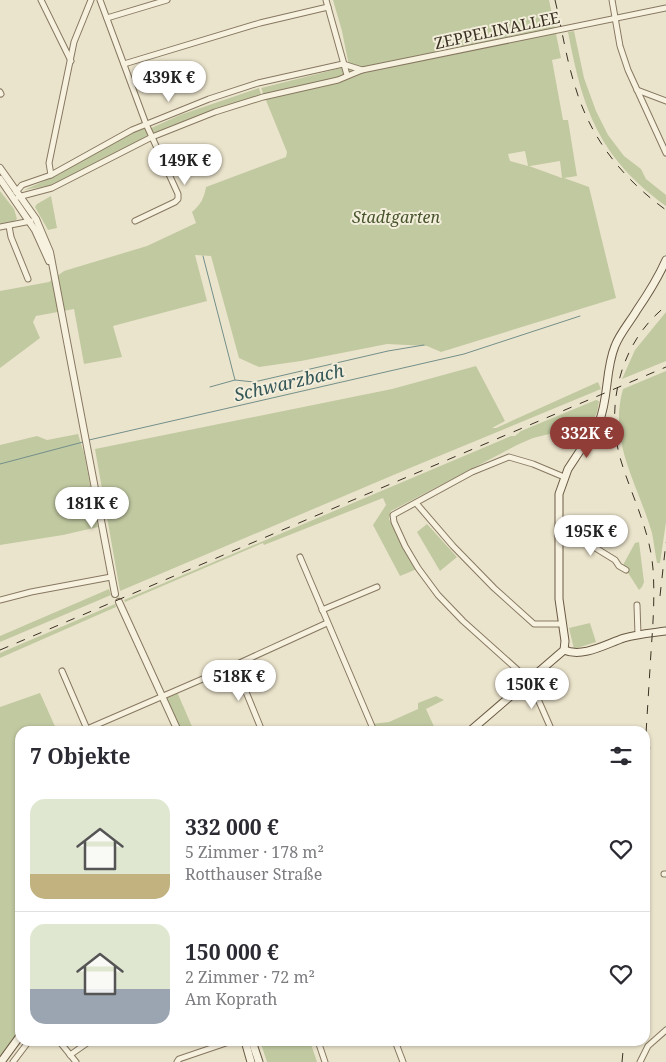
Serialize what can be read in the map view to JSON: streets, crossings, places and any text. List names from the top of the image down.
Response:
{
  "streets": {
    "street": ["ZEPPELINALLEE"]
  },
  "water": ["Schwarzbach"],
  "parks": ["Stadtgarten"],
  "page": {
    "price": [
      "439K €",
      "149K €",
      "332K €",
      "181K €",
      "195K €",
      "518K €",
      "150K €"
    ],
    "heading": "7 Objekte",
    "list": [
      {
        "name": "332 000 €",
        "note": "5 Zimmer · 178 m² · Rotthauser Straße"
      },
      {
        "name": "150 000 €",
        "note": "2 Zimmer · 72 m² · Am Koprath"
      }
    ]
  }
}
